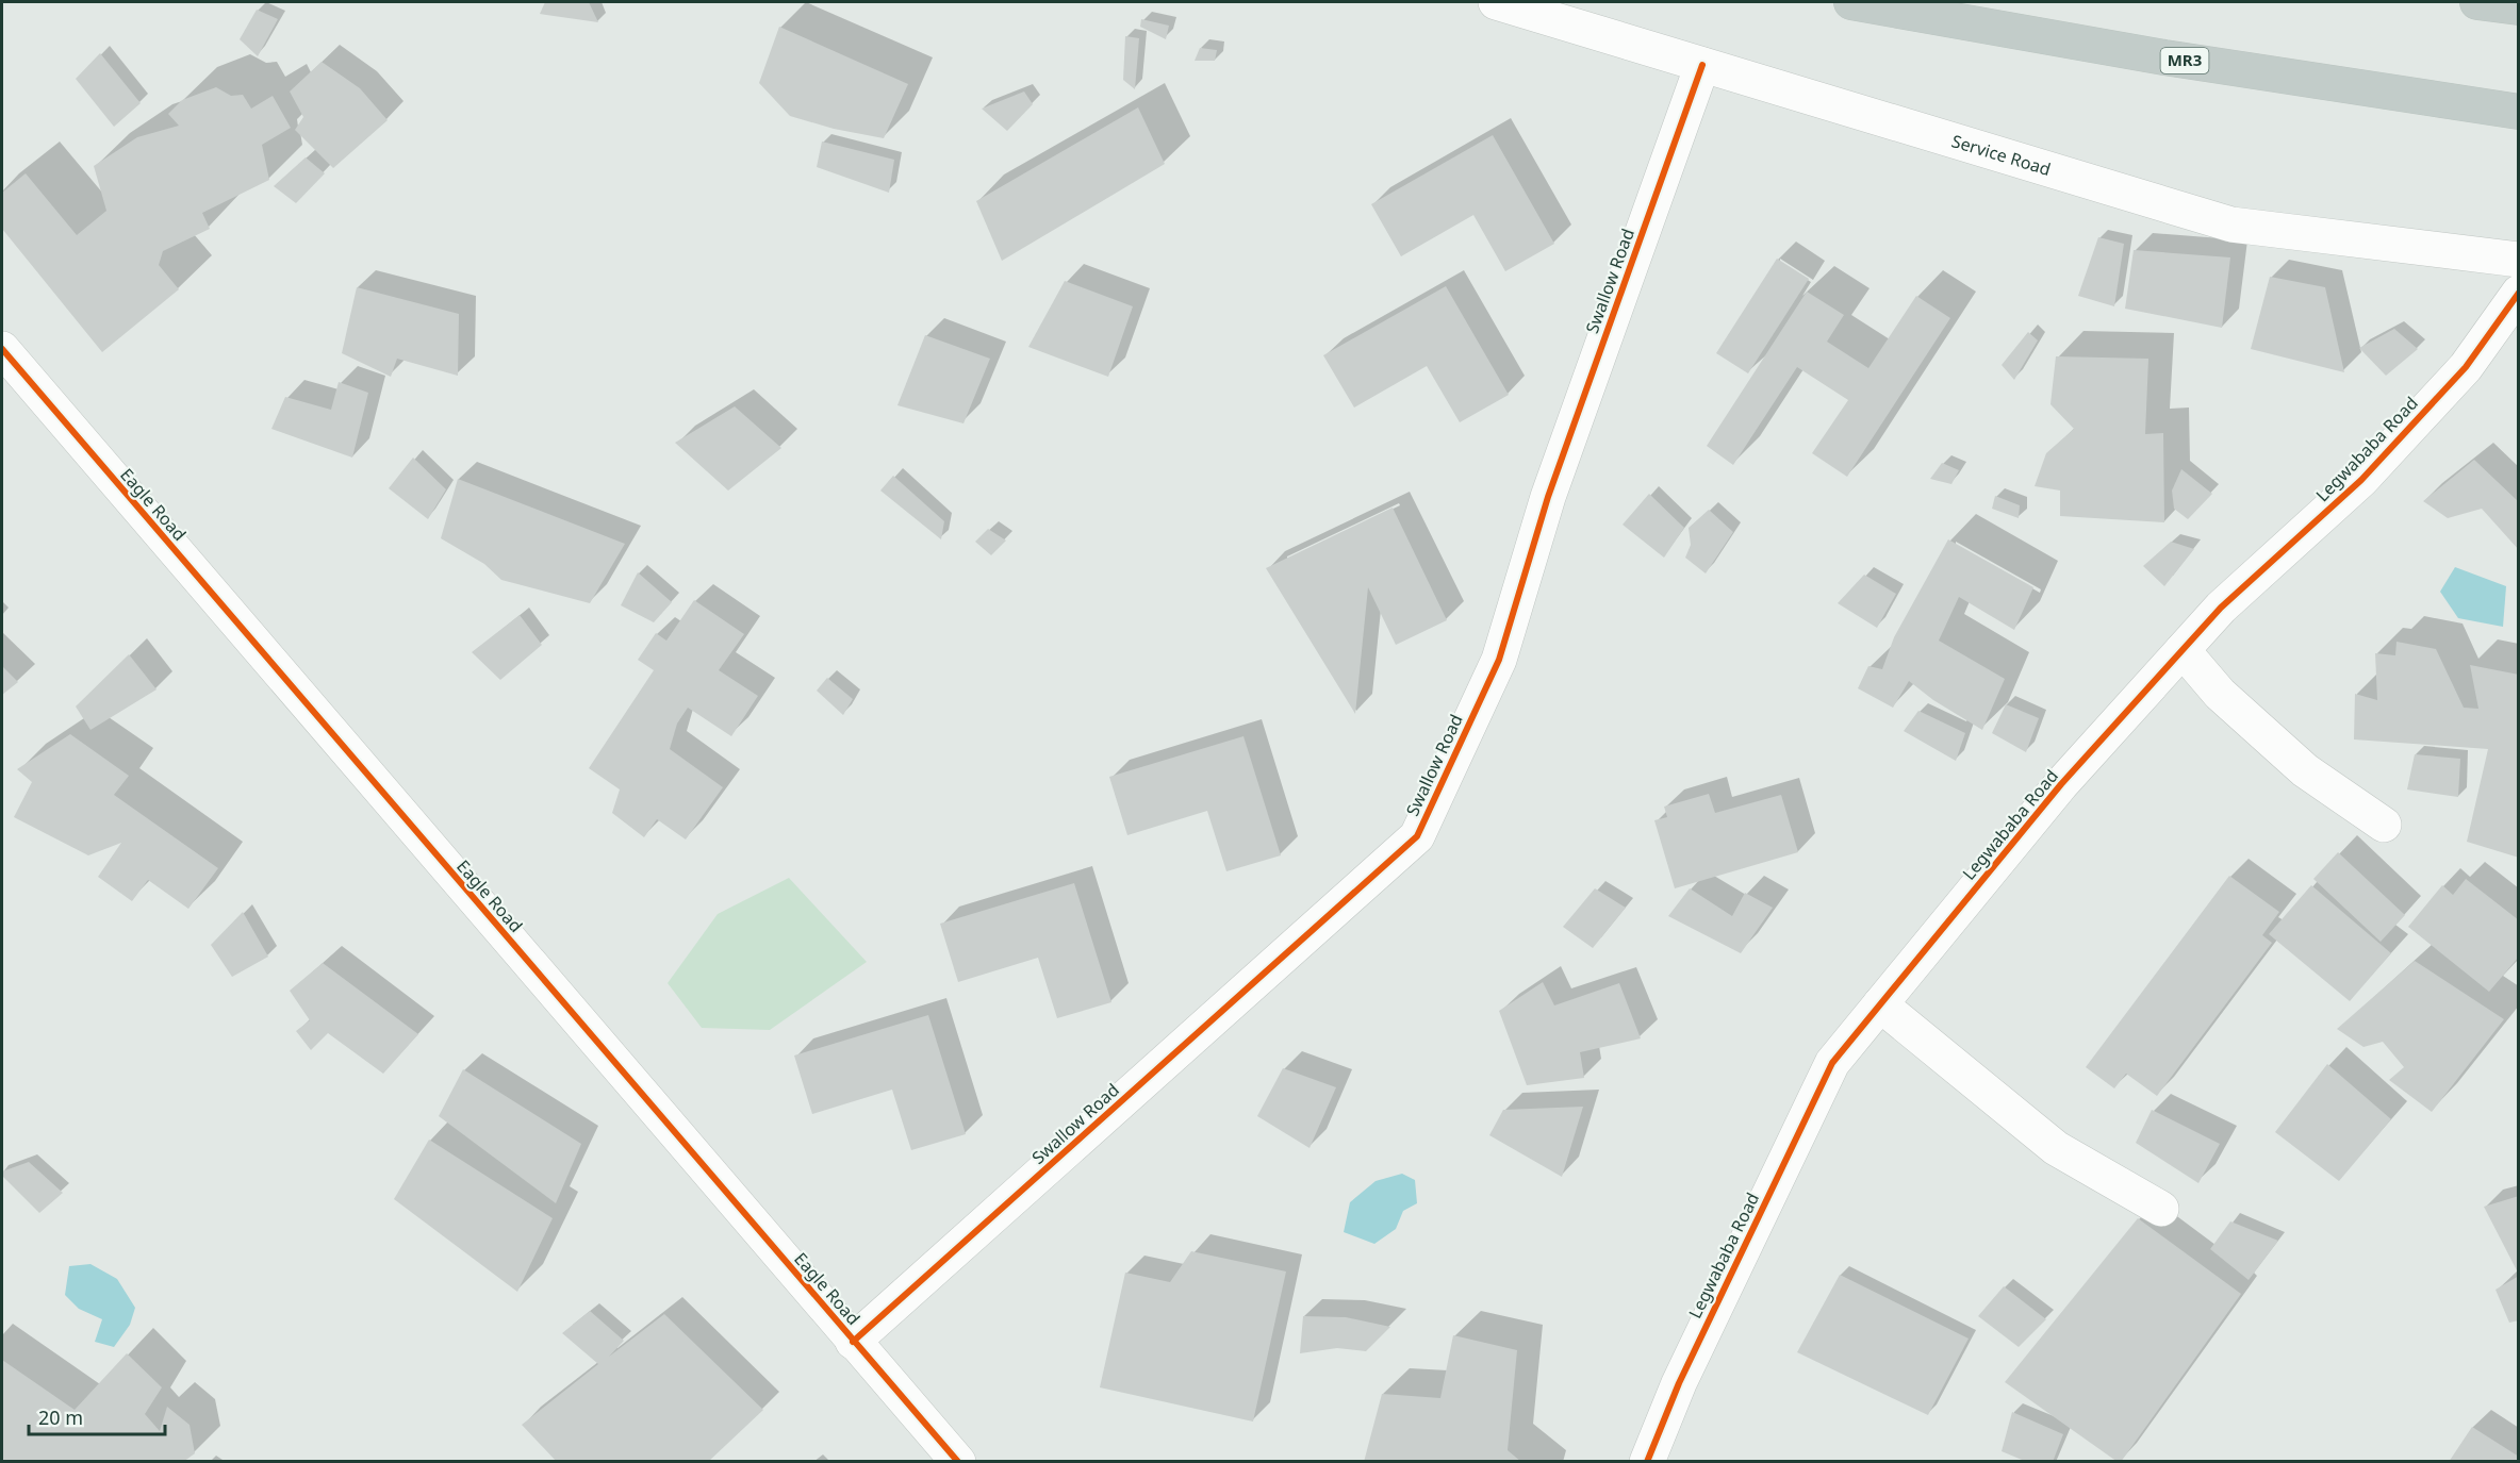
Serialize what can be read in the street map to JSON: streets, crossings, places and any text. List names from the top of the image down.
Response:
{
  "streets": {
    "highway": ["MR3"],
    "street": [
      "Service Road",
      "Swallow Road",
      "Legwababa Road",
      "Eagle Road"
    ]
  },
  "crossings": [
    ["Service Road", "Swallow Road"],
    ["Swallow Road", "Eagle Road"]
  ],
  "scale_bar": "20 m"
}
